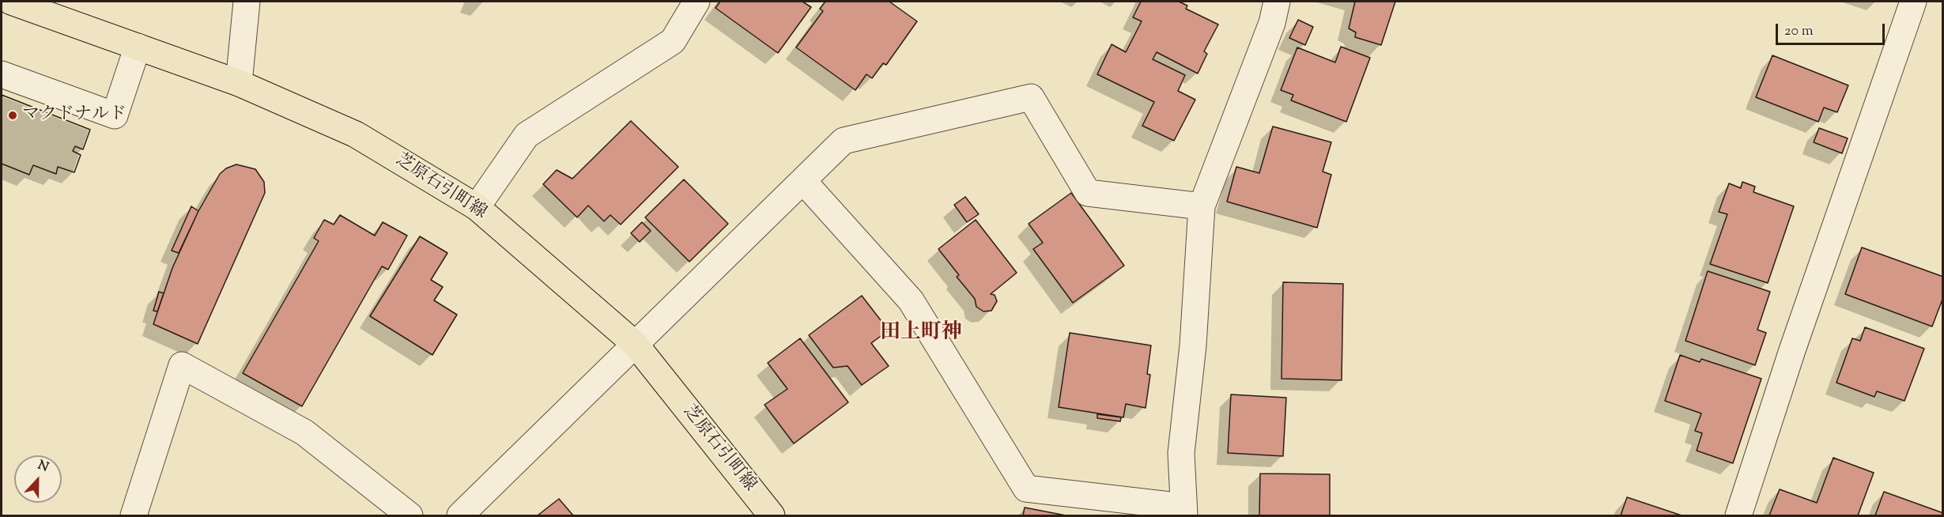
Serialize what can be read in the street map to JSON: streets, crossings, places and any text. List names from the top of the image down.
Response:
{
  "streets": {
    "main road": ["芝原石引町線"]
  },
  "districts": ["田上町神"],
  "places": ["マクドナルド"],
  "scale_bar": "20 m",
  "north": "top"
}
